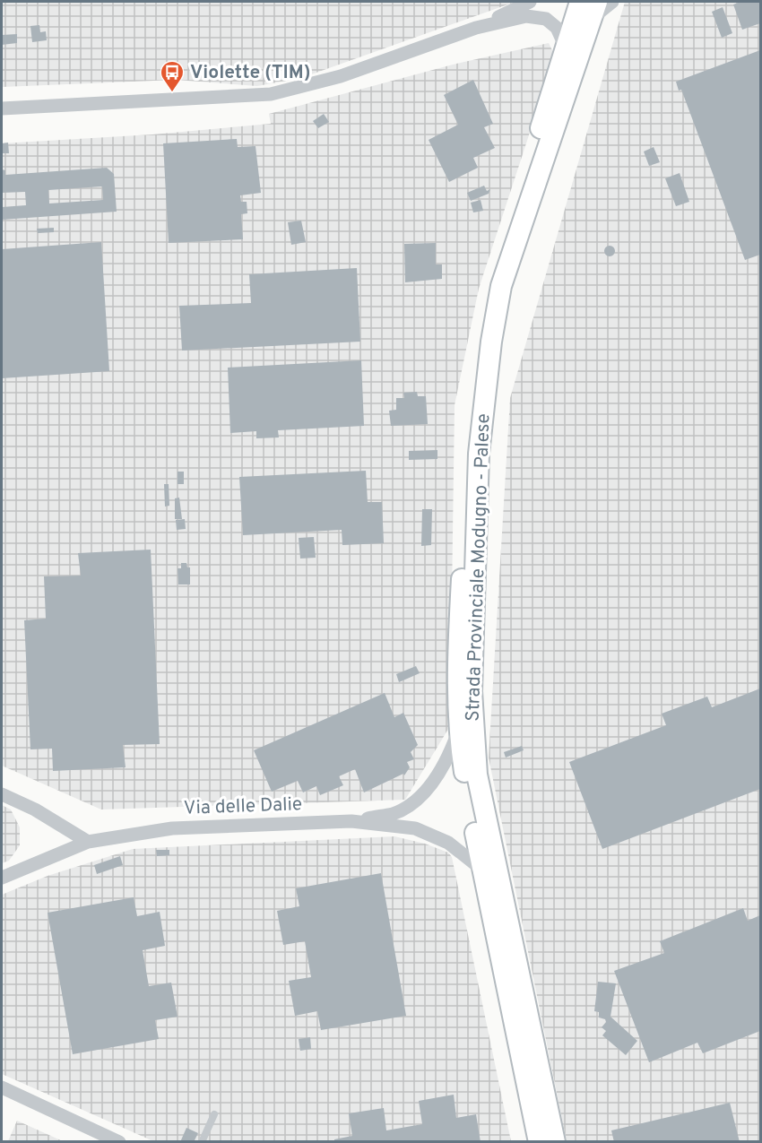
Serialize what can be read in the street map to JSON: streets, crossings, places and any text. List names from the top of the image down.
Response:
{
  "streets": {
    "main road": ["Strada Provinciale Modugno - Palese"],
    "street": ["Via delle Dalie"]
  },
  "crossings": [
    ["Strada Provinciale Modugno - Palese", "Via delle Dalie"]
  ],
  "places": {
    "bus stop": ["Violette (TIM)"]
  }
}
